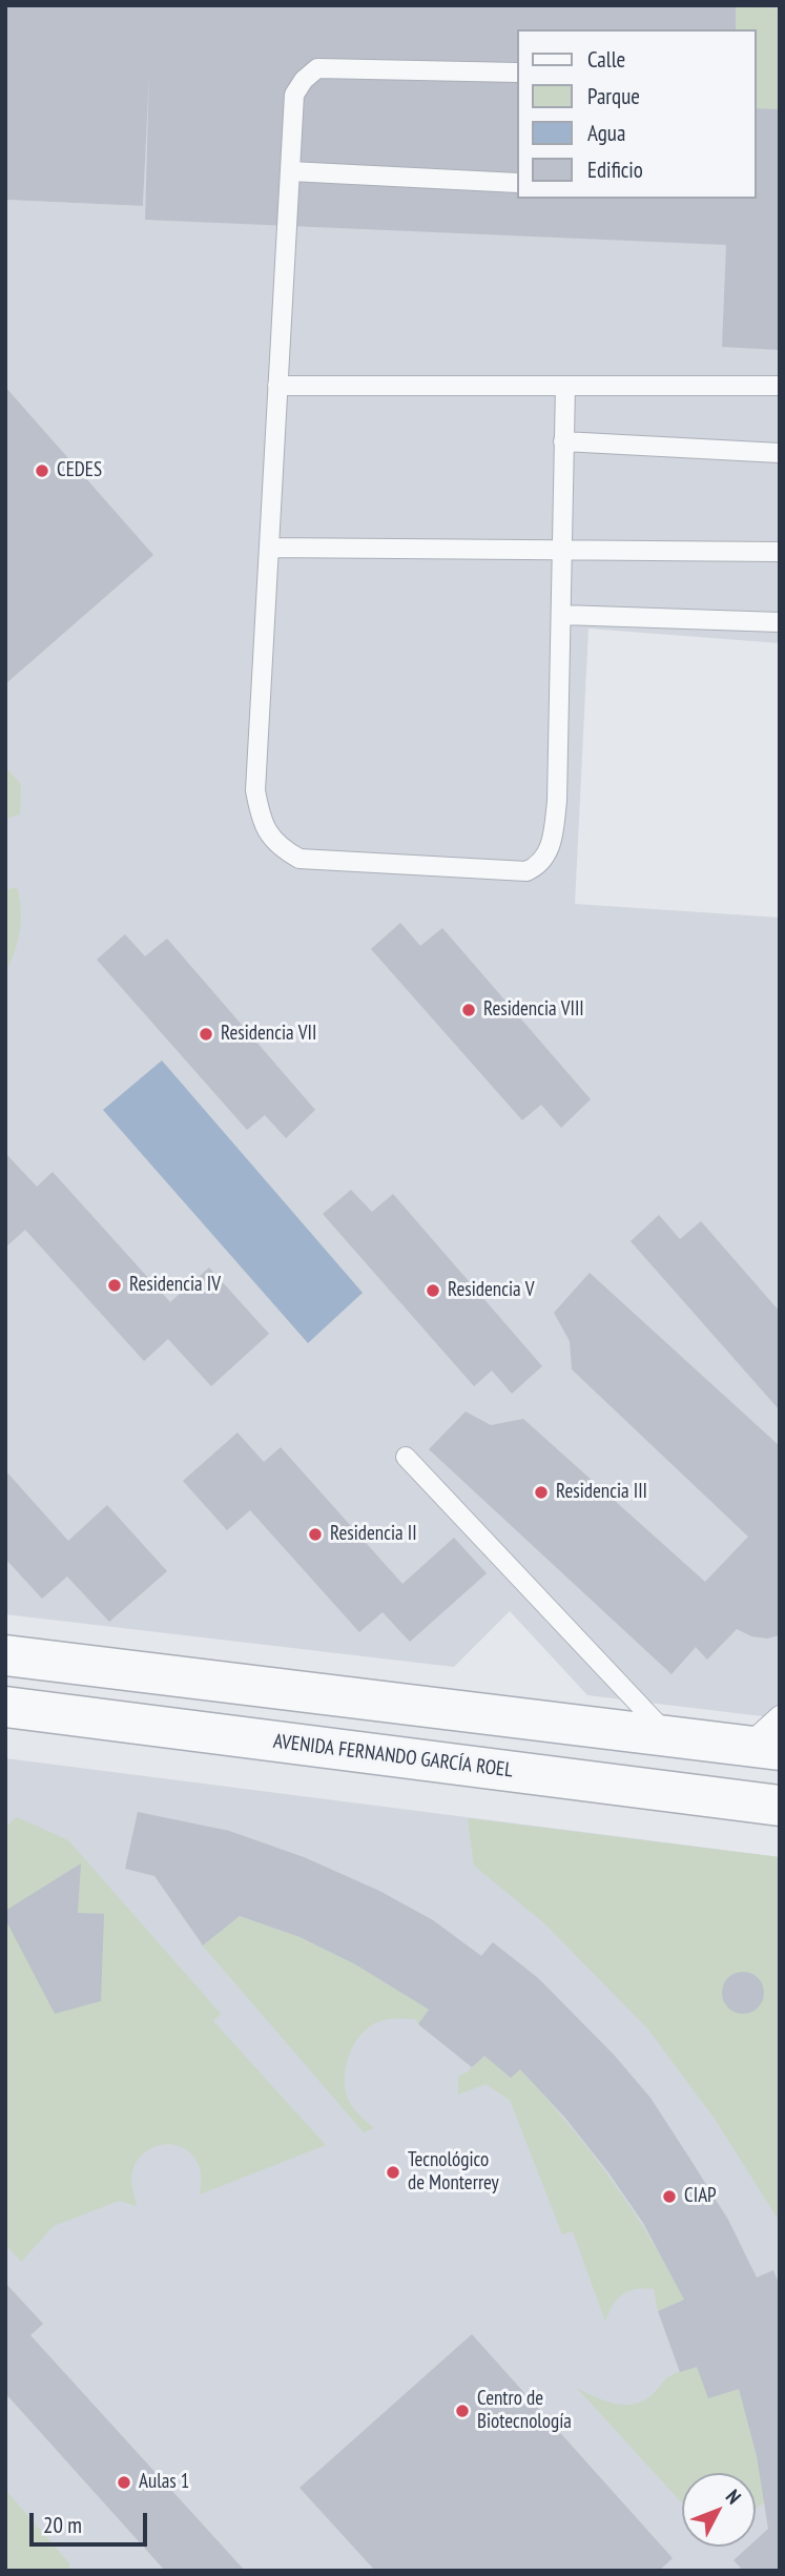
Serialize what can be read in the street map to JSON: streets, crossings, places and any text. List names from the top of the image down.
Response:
{
  "streets": {
    "street": ["AVENIDA FERNANDO GARCÍA ROEL"]
  },
  "places": [
    "CEDES",
    "Residencia VIII",
    "Residencia VII",
    "Residencia IV",
    "Residencia V",
    "Residencia III",
    "Residencia II",
    "Tecnológico de Monterrey",
    "CIAP",
    "Centro de Biotecnología",
    "Aulas 1"
  ],
  "legend": [
    "Calle",
    "Parque",
    "Agua",
    "Edificio"
  ],
  "scale_bar": "20 m",
  "north": "top right"
}
